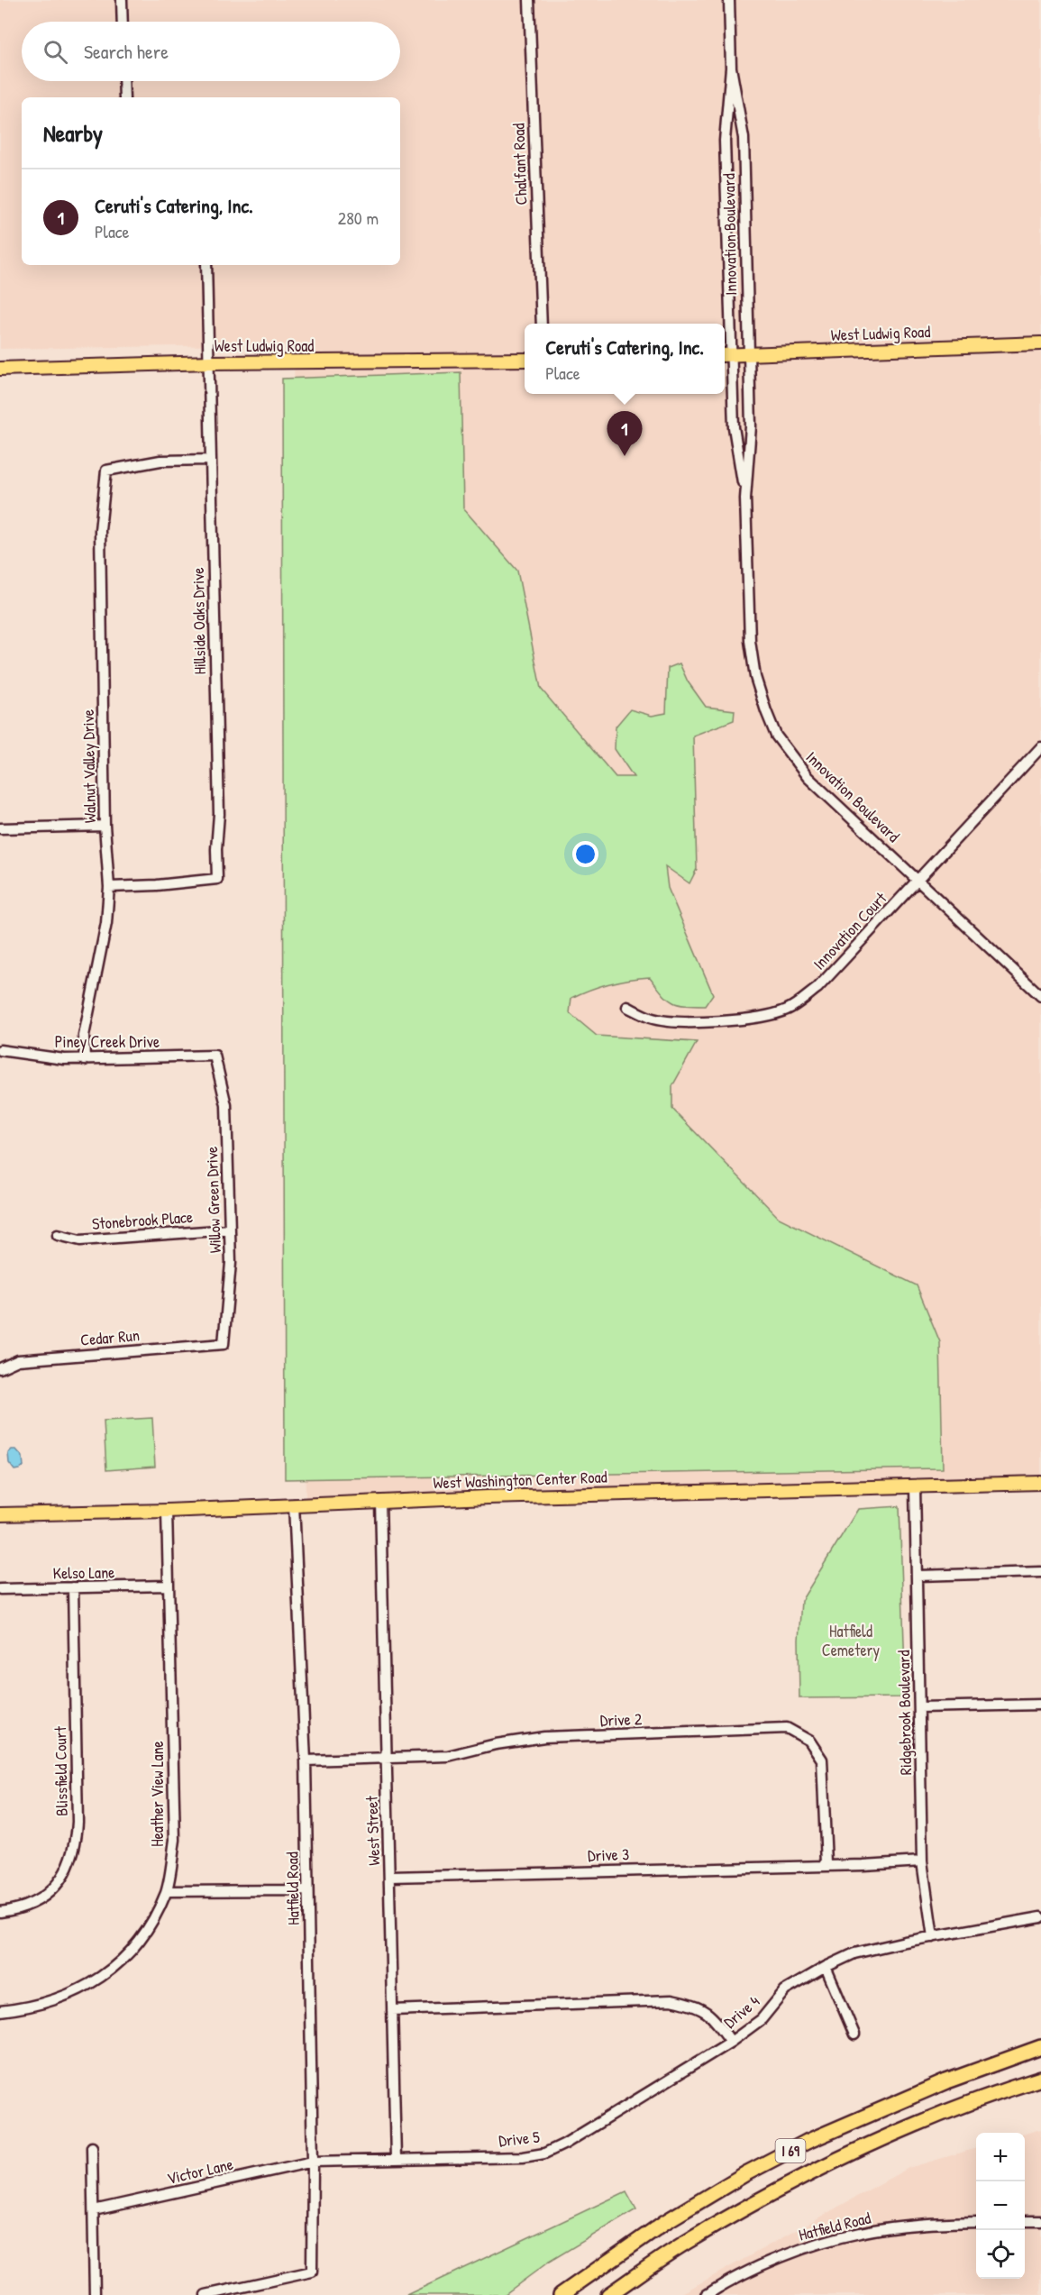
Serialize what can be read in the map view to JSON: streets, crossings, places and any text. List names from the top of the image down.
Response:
{
  "streets": {
    "highway": ["I 69"],
    "main road": ["West Ludwig Road", "West Washington Center Road"],
    "street": [
      "Chalfant Road",
      "Innovation Boulevard",
      "Hillside Oaks Drive",
      "Walnut Valley Drive",
      "Innovation Court",
      "Piney Creek Drive",
      "Willow Green Drive",
      "Stonebrook Place",
      "Cedar Run",
      "Kelso Lane",
      "Ridgebrook Boulevard",
      "Drive 2",
      "Blissfield Court",
      "Heather View Lane",
      "West Street",
      "Drive 3",
      "Hatfield Road",
      "Drive 4",
      "Drive 5",
      "Victor Lane"
    ]
  },
  "crossings": [
    ["Innovation Boulevard", "West Ludwig Road"],
    ["Innovation Boulevard", "Innovation Court"],
    ["West Ludwig Road", "Hillside Oaks Drive"],
    ["Hillside Oaks Drive", "Walnut Valley Drive"],
    ["Walnut Valley Drive", "Piney Creek Drive"],
    ["Piney Creek Drive", "Willow Green Drive"],
    ["Willow Green Drive", "Stonebrook Place"],
    ["Willow Green Drive", "Cedar Run"],
    ["West Washington Center Road", "Ridgebrook Boulevard"],
    ["West Washington Center Road", "Heather View Lane"],
    ["West Washington Center Road", "West Street"],
    ["West Washington Center Road", "Hatfield Road"],
    ["Kelso Lane", "Blissfield Court"],
    ["Kelso Lane", "Heather View Lane"],
    ["Ridgebrook Boulevard", "Drive 3"],
    ["Ridgebrook Boulevard", "Drive 4"],
    ["Drive 2", "West Street"],
    ["Drive 2", "Drive 3"],
    ["Drive 2", "Hatfield Road"],
    ["West Street", "Drive 3"],
    ["West Street", "Drive 4"],
    ["West Street", "Drive 5"],
    ["Hatfield Road", "Drive 5"],
    ["Hatfield Road", "Victor Lane"],
    ["Drive 4", "Drive 5"],
    ["Drive 5", "Victor Lane"]
  ],
  "parks": ["Hatfield Cemetery"],
  "page": {
    "search": "Search here",
    "heading": "Nearby",
    "list": [
      {
        "mark": "1",
        "name": "Ceruti's Catering, Inc.",
        "note": "Place",
        "value": "280 m"
      }
    ],
    "popup": ["Ceruti's Catering, Inc.", "Place"],
    "pins": "1",
    "map_buttons": ["+", "−"]
  }
}
